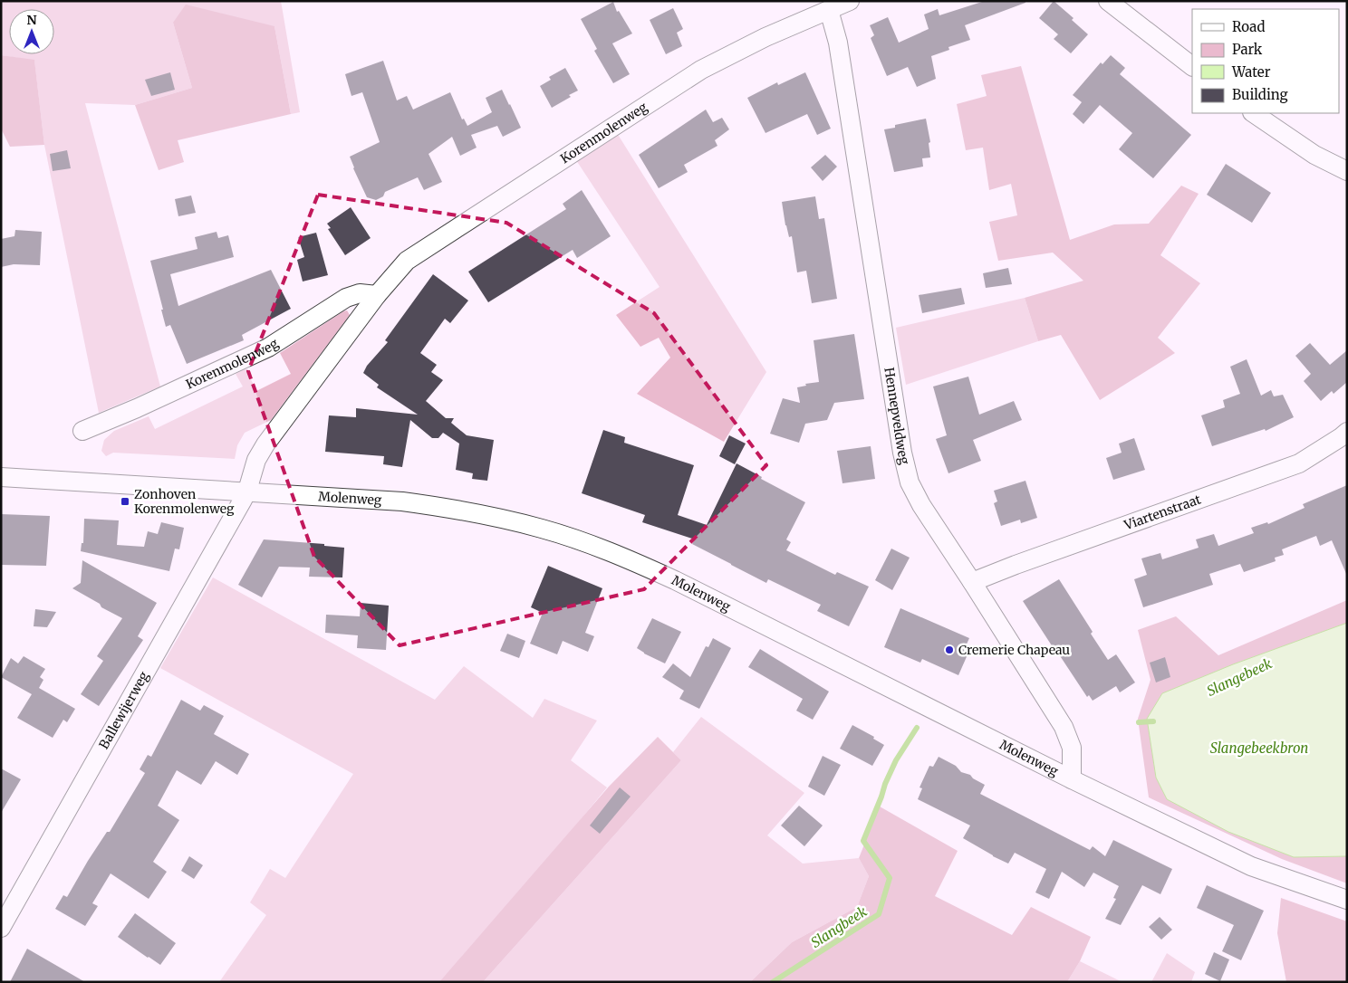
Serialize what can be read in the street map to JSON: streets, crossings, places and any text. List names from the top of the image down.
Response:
{
  "streets": {
    "street": [
      "Korenmolenweg",
      "Hennepveldweg",
      "Molenweg",
      "Viartenstraat",
      "Ballewijerweg"
    ]
  },
  "crossings": [
    ["Korenmolenweg", "Hennepveldweg"],
    ["Korenmolenweg", "Molenweg"],
    ["Korenmolenweg", "Ballewijerweg"],
    ["Hennepveldweg", "Molenweg"],
    ["Hennepveldweg", "Viartenstraat"],
    ["Molenweg", "Ballewijerweg"]
  ],
  "water": ["Slangebeek", "Slangebeekbron", "Slangbeek"],
  "places": {
    "transit": ["Zonhoven Korenmolenweg"],
    "other": ["Cremerie Chapeau"]
  },
  "legend": [
    "Road",
    "Park",
    "Water",
    "Building"
  ],
  "north": "top"
}
